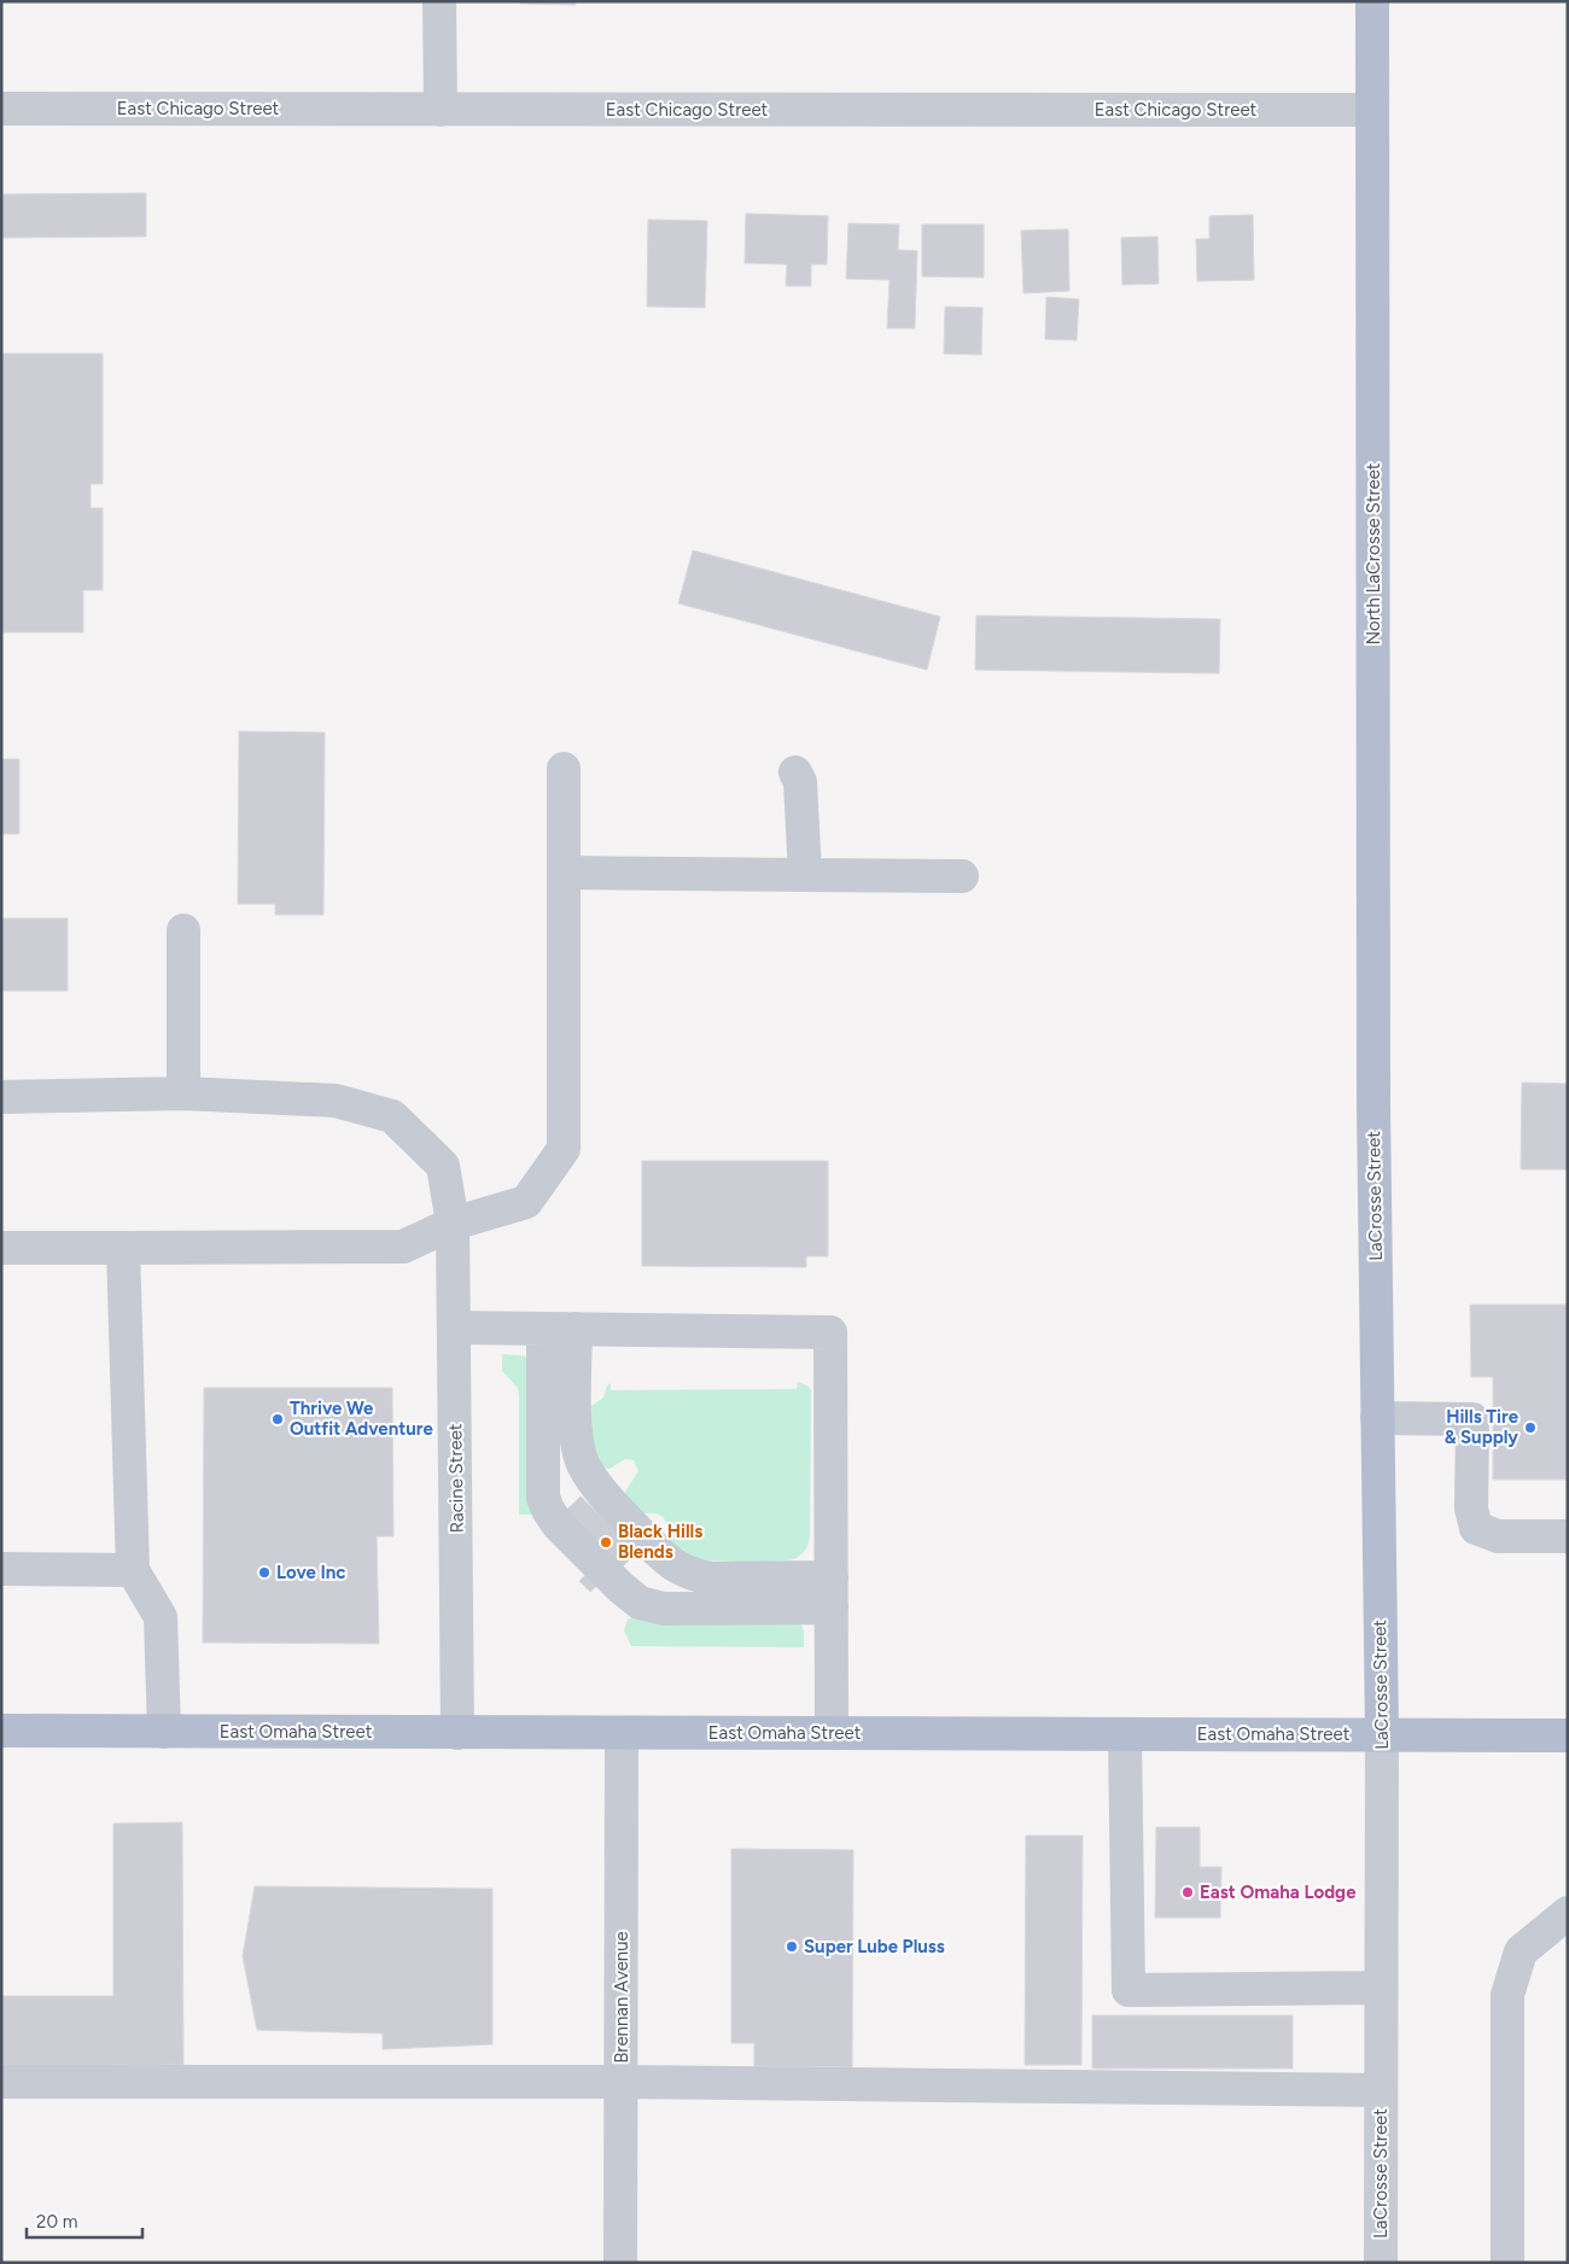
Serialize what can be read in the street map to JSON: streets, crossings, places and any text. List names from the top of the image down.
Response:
{
  "streets": {
    "main road": ["North LaCrosse Street", "LaCrosse Street", "East Omaha Street"],
    "street": ["East Chicago Street", "Racine Street", "Brennan Avenue"]
  },
  "crossings": [
    ["East Chicago Street", "North LaCrosse Street"],
    ["North LaCrosse Street", "LaCrosse Street"],
    ["LaCrosse Street", "East Omaha Street"],
    ["Racine Street", "East Omaha Street"],
    ["East Omaha Street", "Brennan Avenue"]
  ],
  "places": [
    "Thrive We Outfit Adventure",
    "Hills Tire & Supply",
    "Black Hills Blends",
    "Love Inc",
    "East Omaha Lodge",
    "Super Lube Pluss"
  ],
  "scale_bar": "20 m"
}
